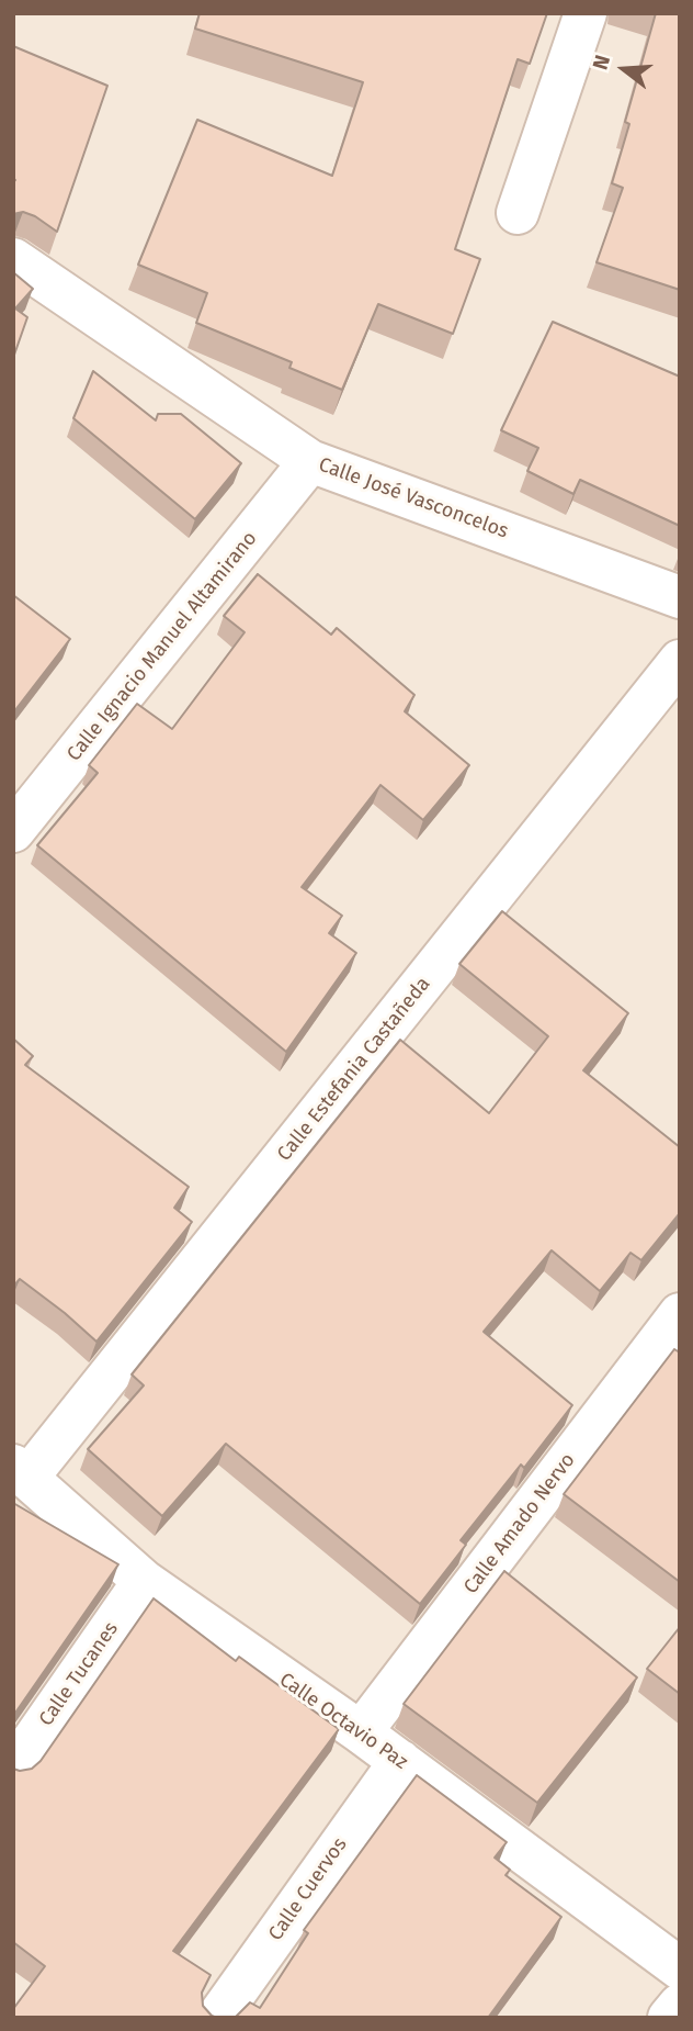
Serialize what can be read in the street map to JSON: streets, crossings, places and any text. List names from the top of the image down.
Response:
{
  "streets": {
    "street": [
      "Calle José Vasconcelos",
      "Calle Ignacio Manuel Altamirano",
      "Calle Estefania Castañeda",
      "Calle Amado Nervo",
      "Calle Tucanes",
      "Calle Octavio Paz",
      "Calle Cuervos"
    ]
  },
  "crossings": [
    ["Calle José Vasconcelos", "Calle Ignacio Manuel Altamirano"],
    ["Calle Estefania Castañeda", "Calle Octavio Paz"],
    ["Calle Amado Nervo", "Calle Octavio Paz"],
    ["Calle Tucanes", "Calle Octavio Paz"],
    ["Calle Octavio Paz", "Calle Cuervos"]
  ],
  "north": "left"
}
